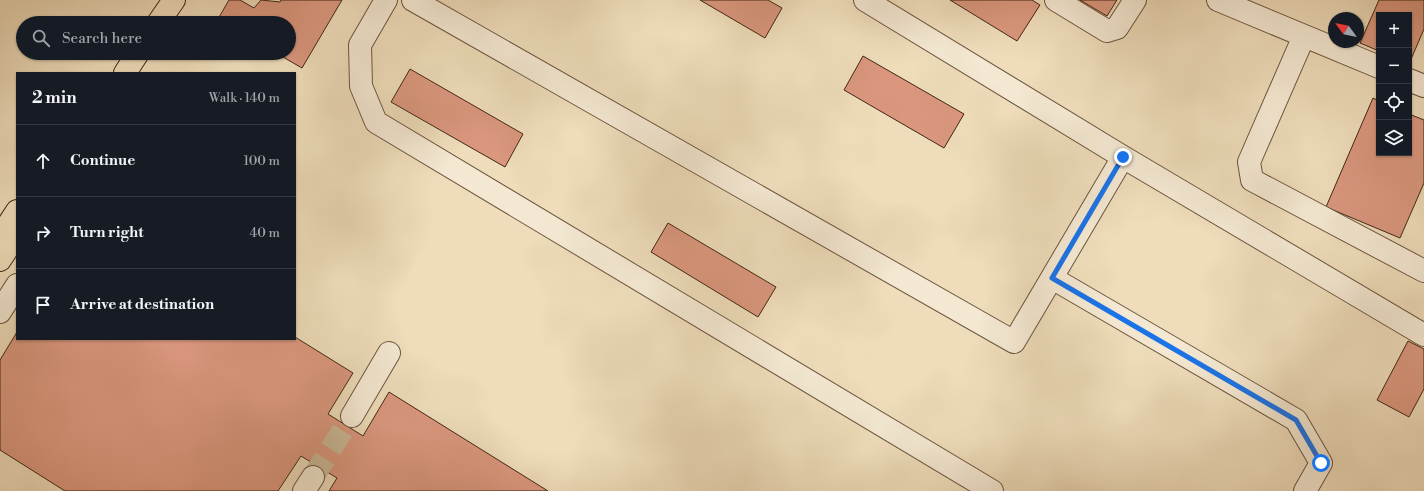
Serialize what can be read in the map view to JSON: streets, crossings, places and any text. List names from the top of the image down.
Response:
{
  "north": "top left",
  "page": {
    "map_buttons": ["+", "−"],
    "search": "Search here",
    "heading": ["2 min", "Walk · 140 m"],
    "list": [
      ["Continue", "100 m"],
      ["Turn right", "40 m"],
      "Arrive at destination"
    ]
  }
}
